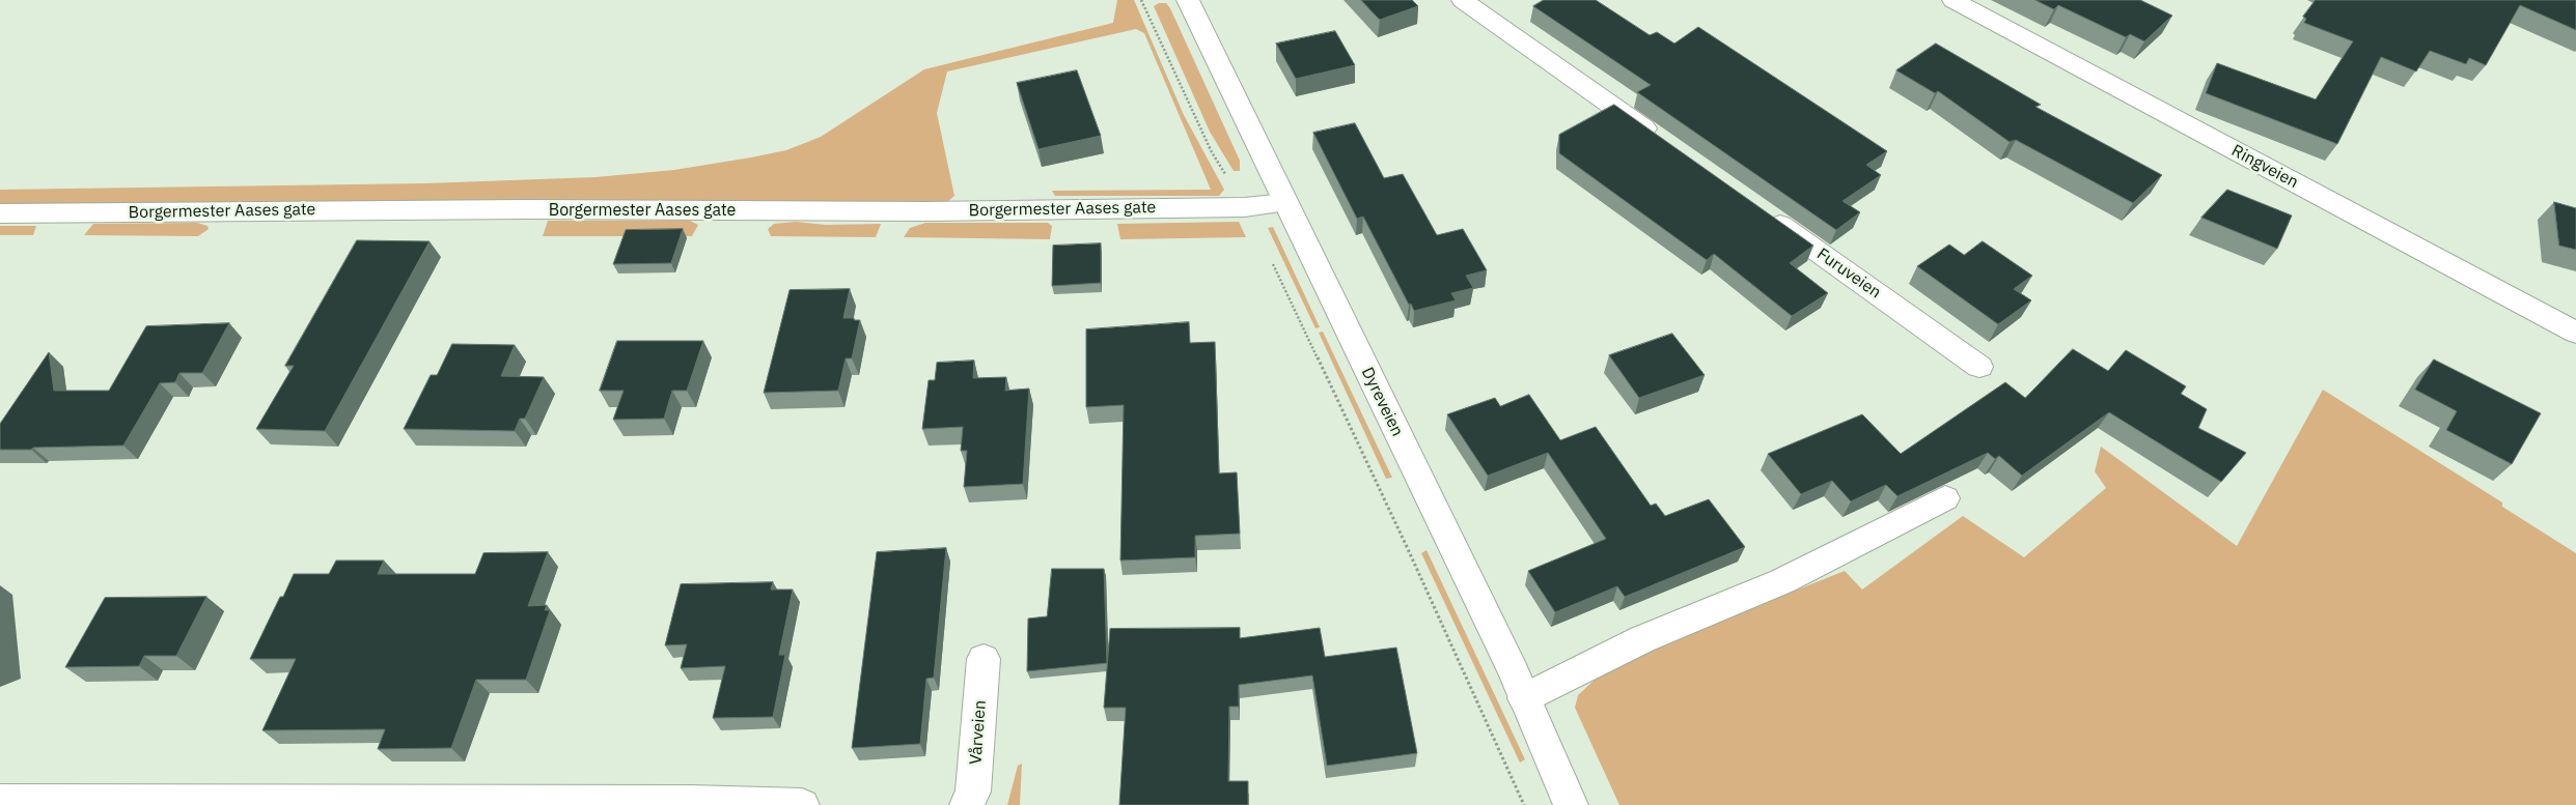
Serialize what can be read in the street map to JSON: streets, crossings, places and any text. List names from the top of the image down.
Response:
{
  "streets": {
    "street": [
      "Ringveien",
      "Borgermester Aases gate",
      "Furuveien",
      "Dyreveien",
      "Vårveien"
    ]
  },
  "crossings": [
    ["Borgermester Aases gate", "Dyreveien"]
  ]
}
